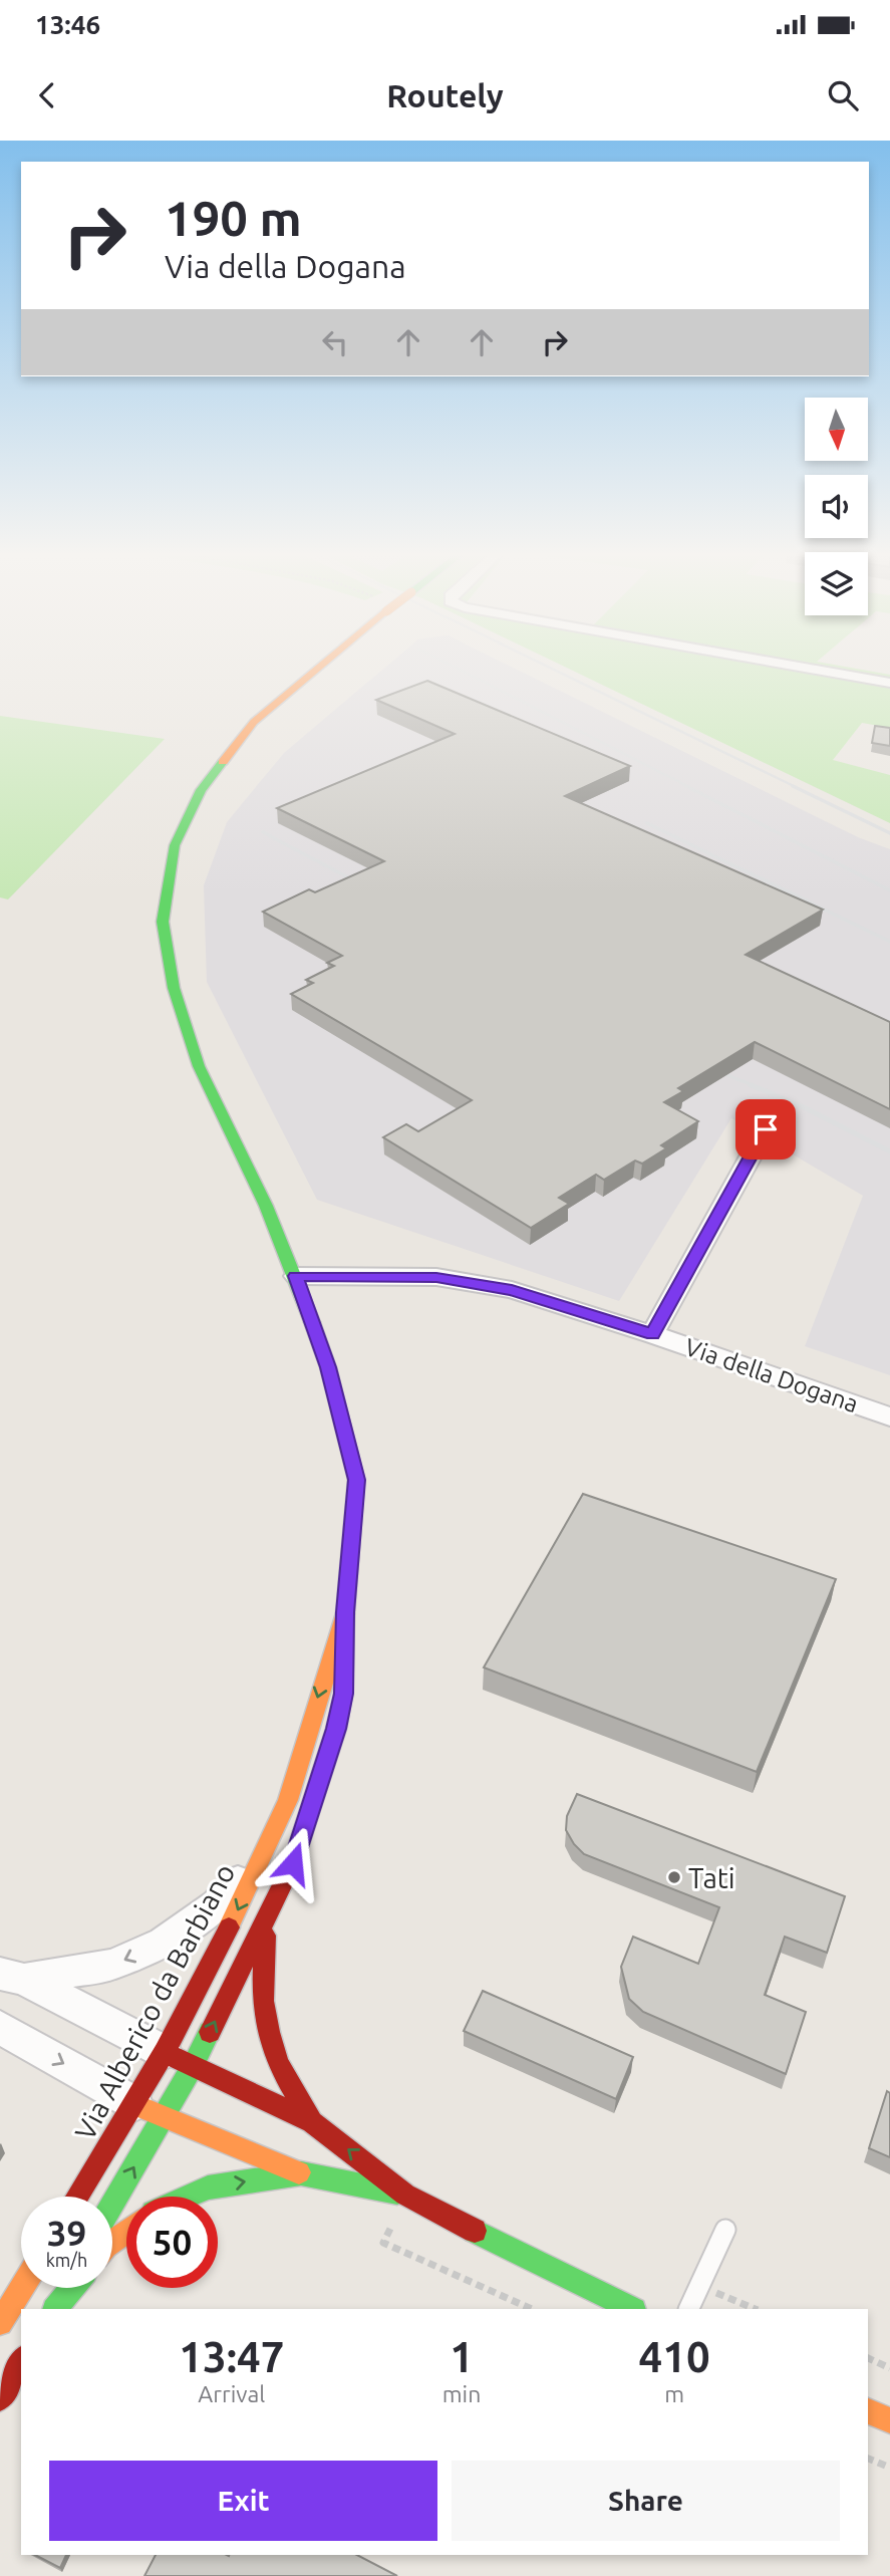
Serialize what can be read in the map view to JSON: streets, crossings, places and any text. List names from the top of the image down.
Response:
{
  "streets": {
    "main road": ["Via Alberico da Barbiano"],
    "street": ["Via della Dogana"]
  },
  "crossings": [
    ["Via della Dogana", "Via Alberico da Barbiano"]
  ],
  "places": ["Tati"],
  "north": "bottom",
  "page": {
    "status": "13:46",
    "header": "Routely",
    "turn": ["190 m", "Via della Dogana"],
    "speed": "39 km/h",
    "limit": "50",
    "eta": [
      "13:47",
      "Arrival",
      "1",
      "min",
      "410",
      "m"
    ],
    "buttons": ["Exit", "Share"]
  }
}
